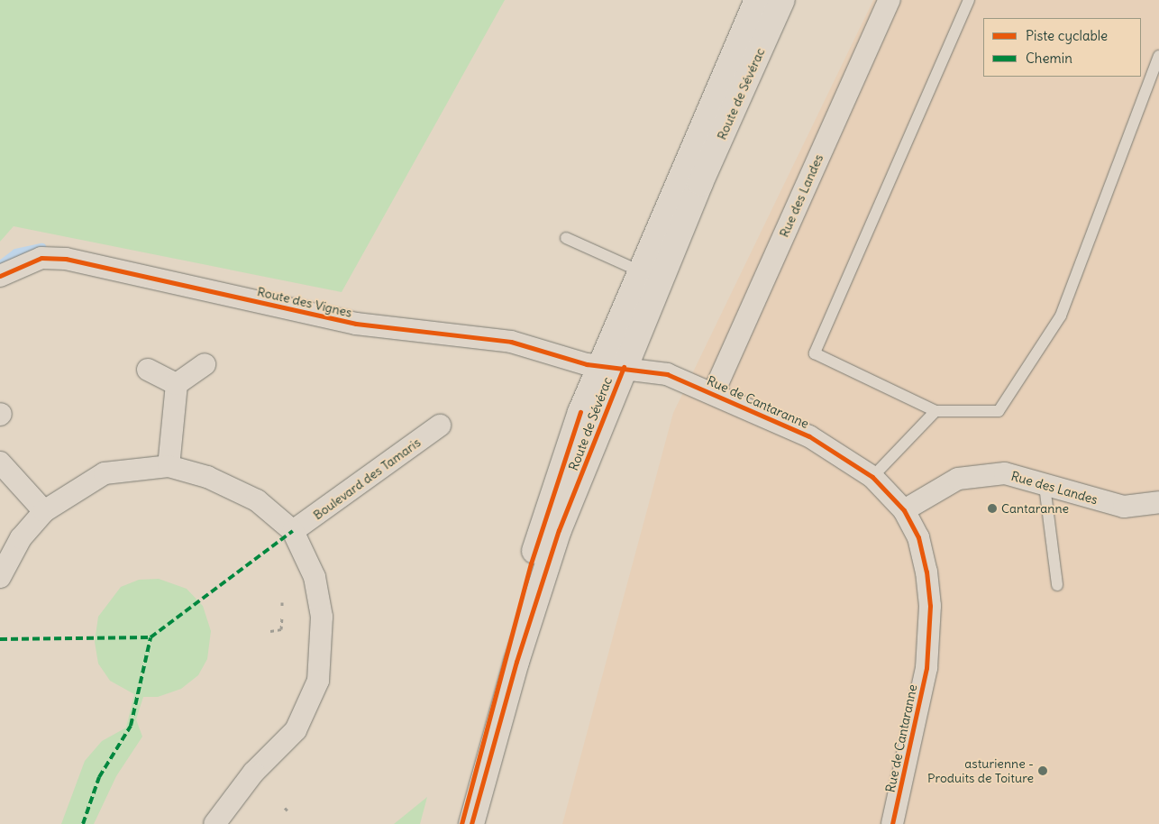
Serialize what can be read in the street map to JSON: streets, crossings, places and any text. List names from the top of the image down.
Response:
{
  "streets": {
    "main road": ["Route de Sévérac"],
    "street": [
      "Rue des Landes",
      "Route des Vignes",
      "Rue de Cantaranne",
      "Boulevard des Tamaris"
    ]
  },
  "crossings": [
    ["Route de Sévérac", "Route des Vignes"],
    ["Route de Sévérac", "Rue de Cantaranne"],
    ["Rue des Landes", "Rue de Cantaranne"],
    ["Route des Vignes", "Rue de Cantaranne"]
  ],
  "places": ["Cantaranne", "asturienne - Produits de Toiture"],
  "legend": ["Piste cyclable", "Chemin"]
}
